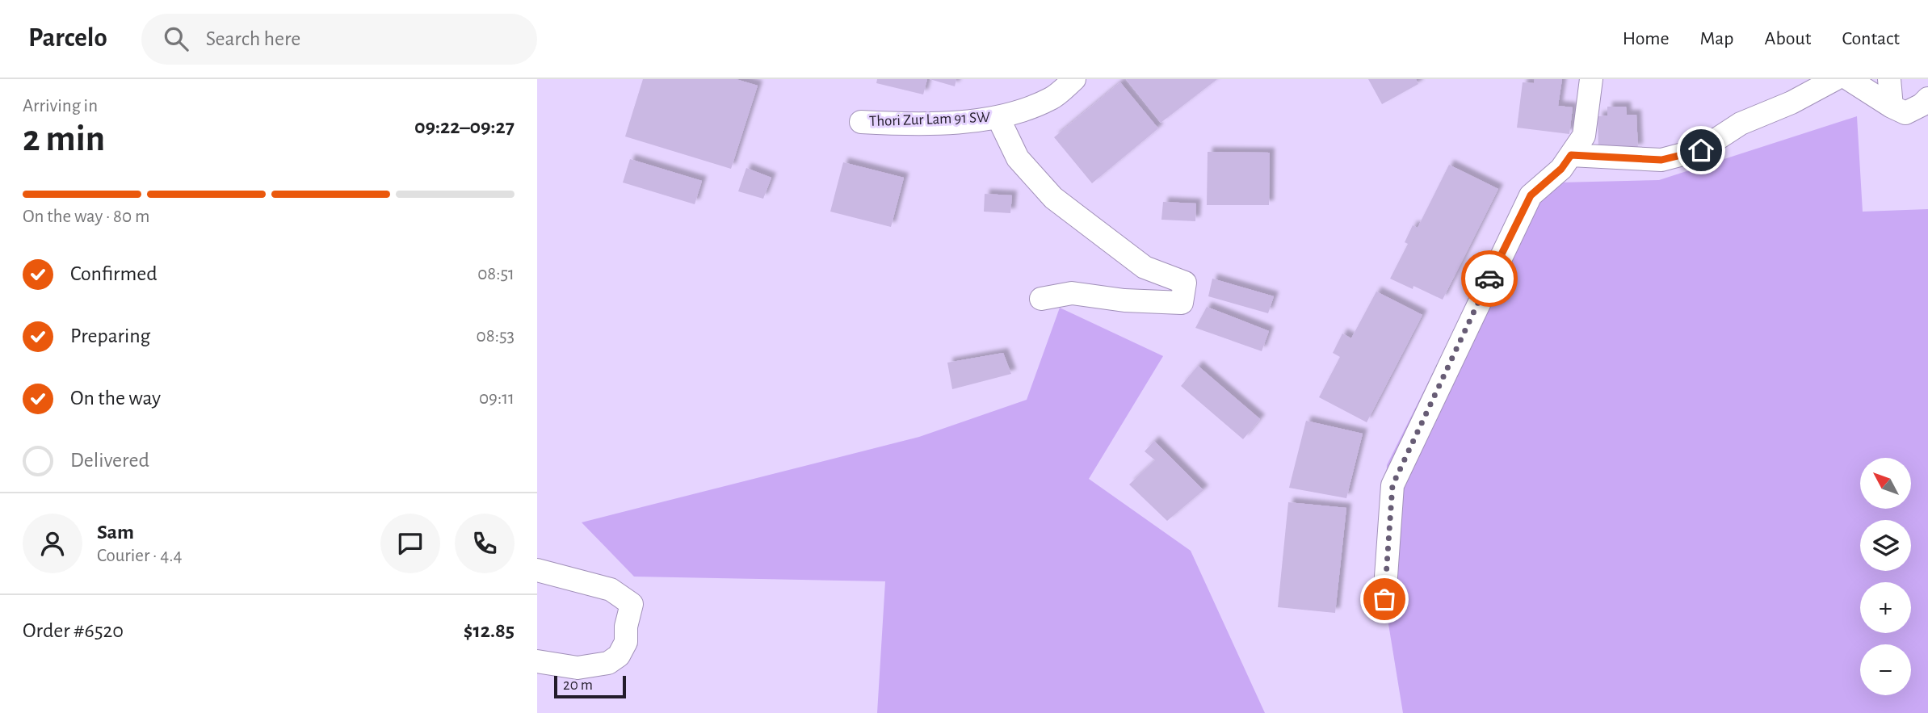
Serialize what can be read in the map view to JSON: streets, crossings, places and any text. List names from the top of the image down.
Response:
{
  "streets": {
    "street": ["Thori Zur Lam 91 SW"]
  },
  "scale_bar": "20 m",
  "north": "top left",
  "page": {
    "header": "Parcelo",
    "search": "Search here",
    "nav": [
      "Home",
      "Map",
      "About",
      "Contact"
    ],
    "heading": ["2 min", "Arriving in", "09:22–09:27"],
    "panel": [
      "Sam",
      "Courier · 4.4",
      "Order #6520",
      "$12.85"
    ],
    "bar": "On the way · 80 m",
    "list": [
      ["Confirmed", "08:51"],
      ["Preparing", "08:53"],
      ["On the way", "09:11"],
      "Delivered"
    ],
    "map_buttons": ["+", "−"],
    "scale": "20 m"
  }
}
